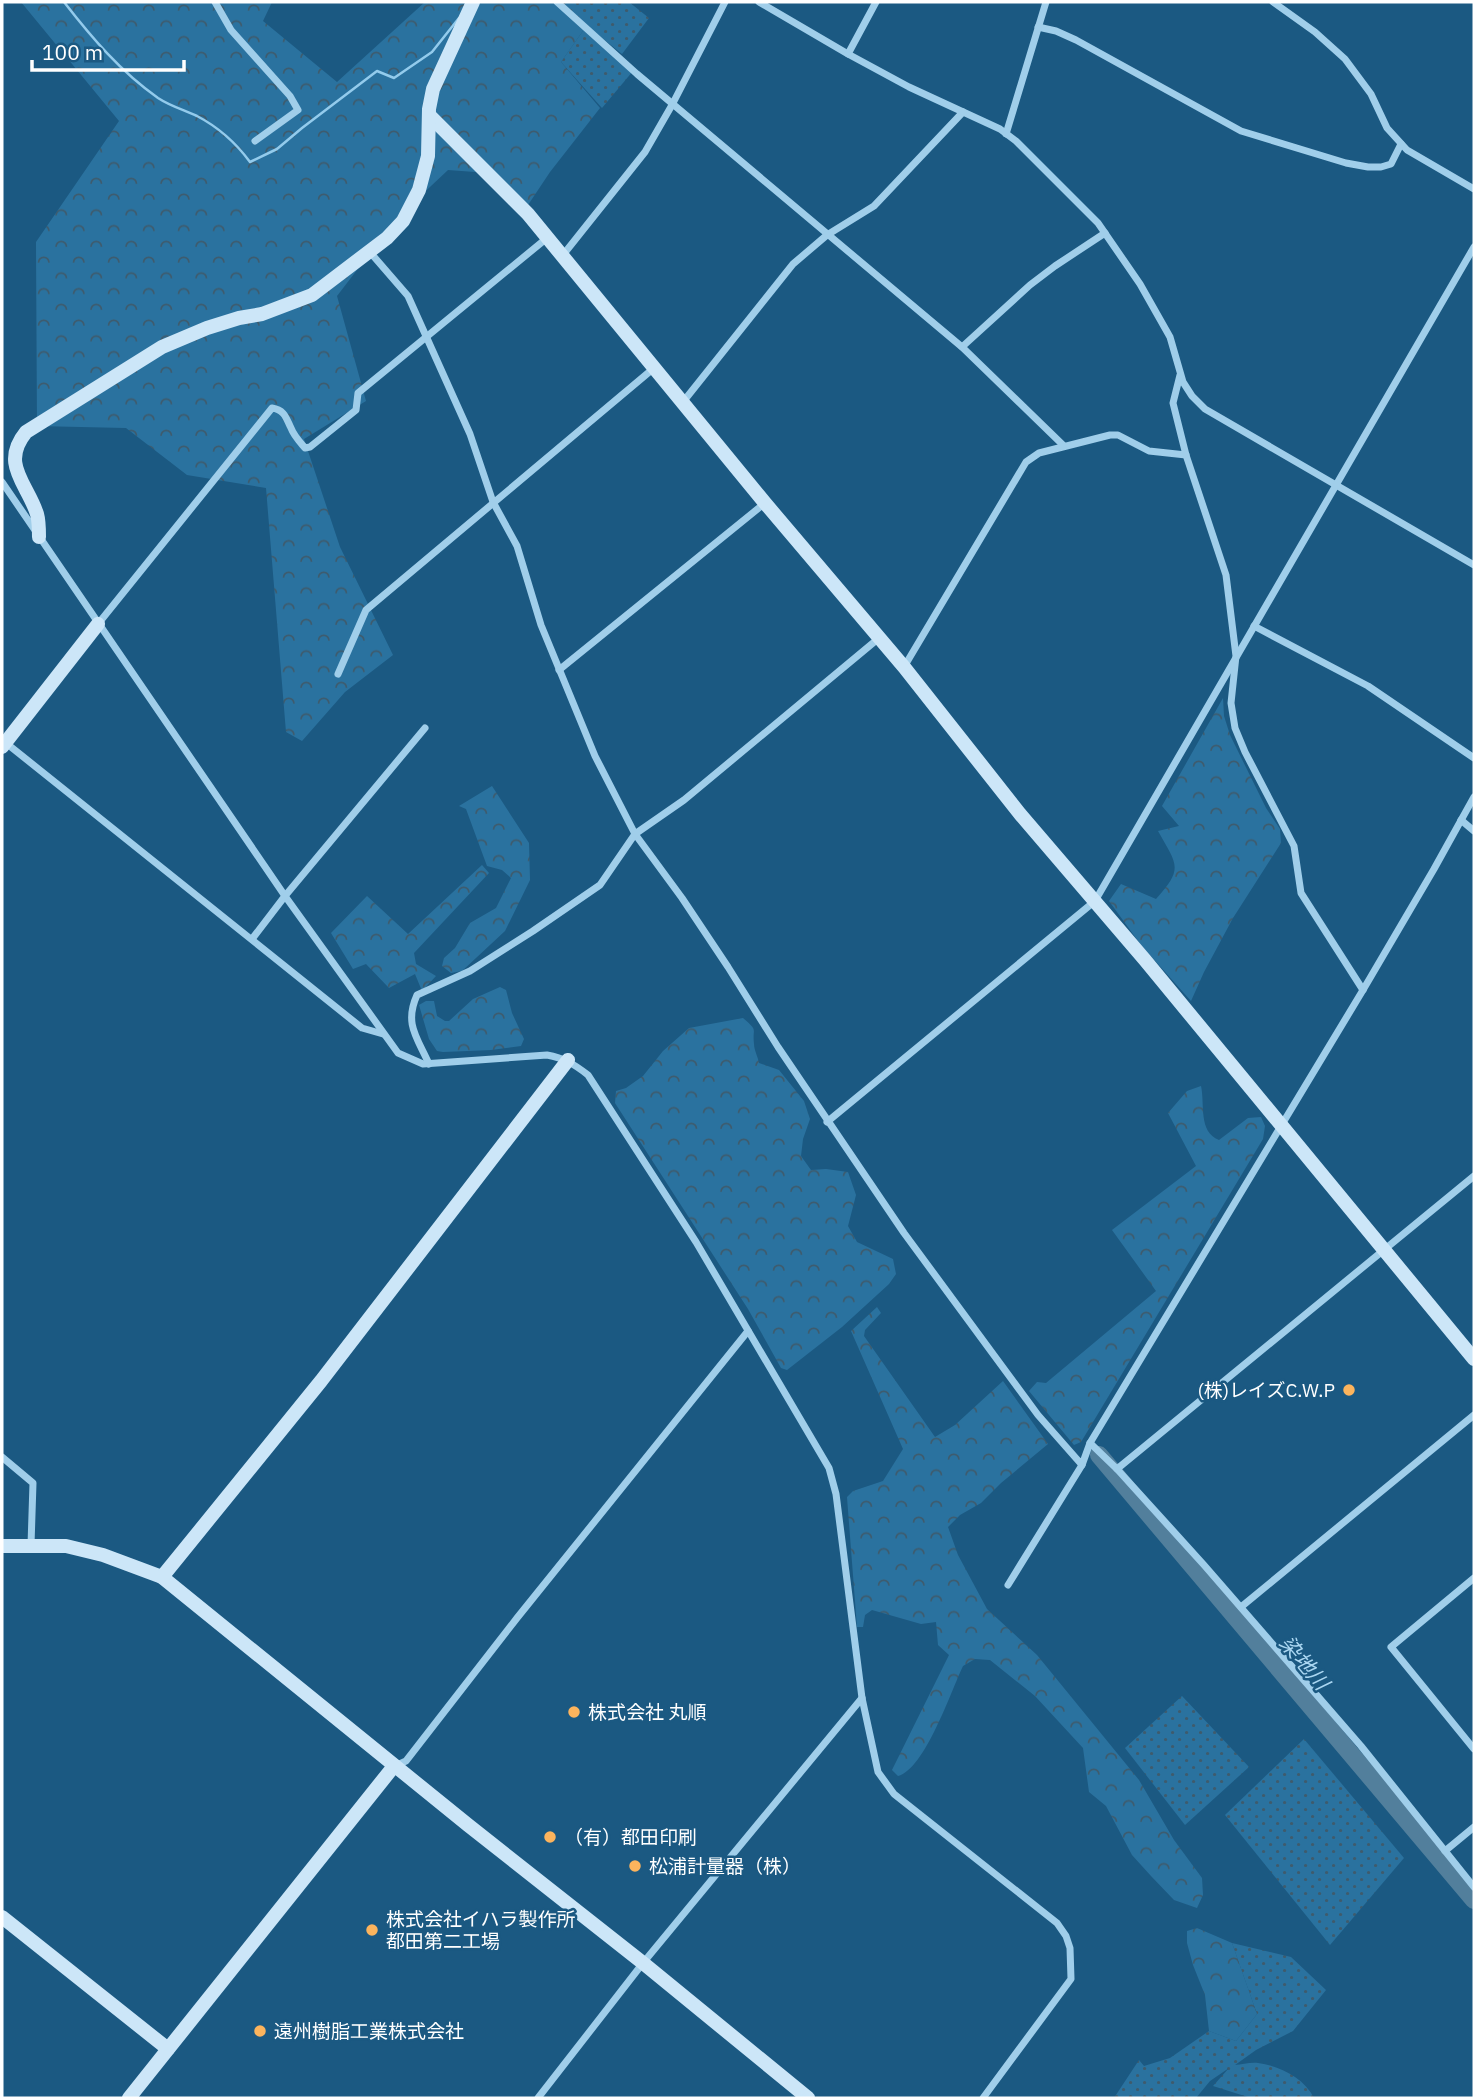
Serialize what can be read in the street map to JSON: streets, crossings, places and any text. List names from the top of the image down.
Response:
{
  "water": ["染地川"],
  "places": [
    "(株)レイズC.W.P",
    "株式会社 丸順",
    "（有）都田印刷",
    "松浦計量器（株）",
    "株式会社イハラ製作所 都田第二工場",
    "遠州樹脂工業株式会社"
  ],
  "scale_bar": "100 m"
}
